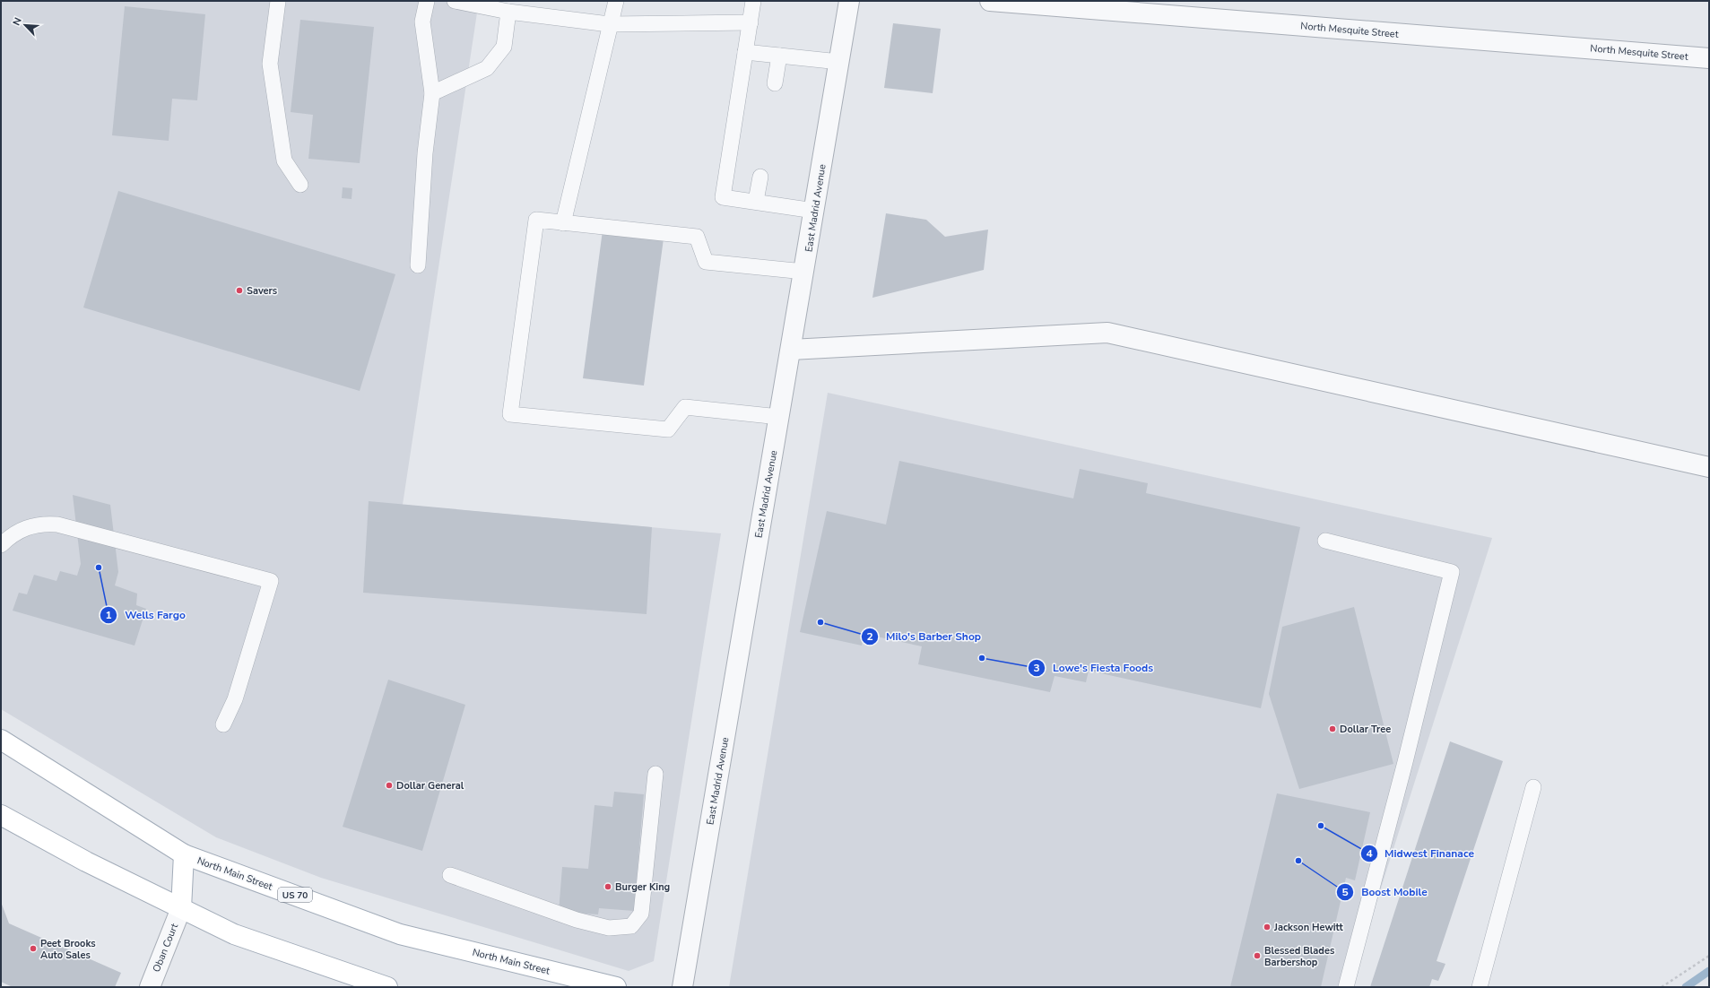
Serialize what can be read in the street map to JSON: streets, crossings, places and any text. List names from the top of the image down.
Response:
{
  "streets": {
    "main road": ["North Main Street", "US 70"],
    "street": ["North Mesquite Street", "East Madrid Avenue", "Oban Court"]
  },
  "places": [
    "Savers",
    "Wells Fargo",
    "Milo's Barber Shop",
    "Lowe's Fiesta Foods",
    "Dollar Tree",
    "Dollar General",
    "Midwest Finanace",
    "Boost Mobile",
    "Burger King",
    "Jackson Hewitt",
    "Peet Brooks Auto Sales",
    "Blessed Blades Barbershop"
  ],
  "north": "top left"
}
